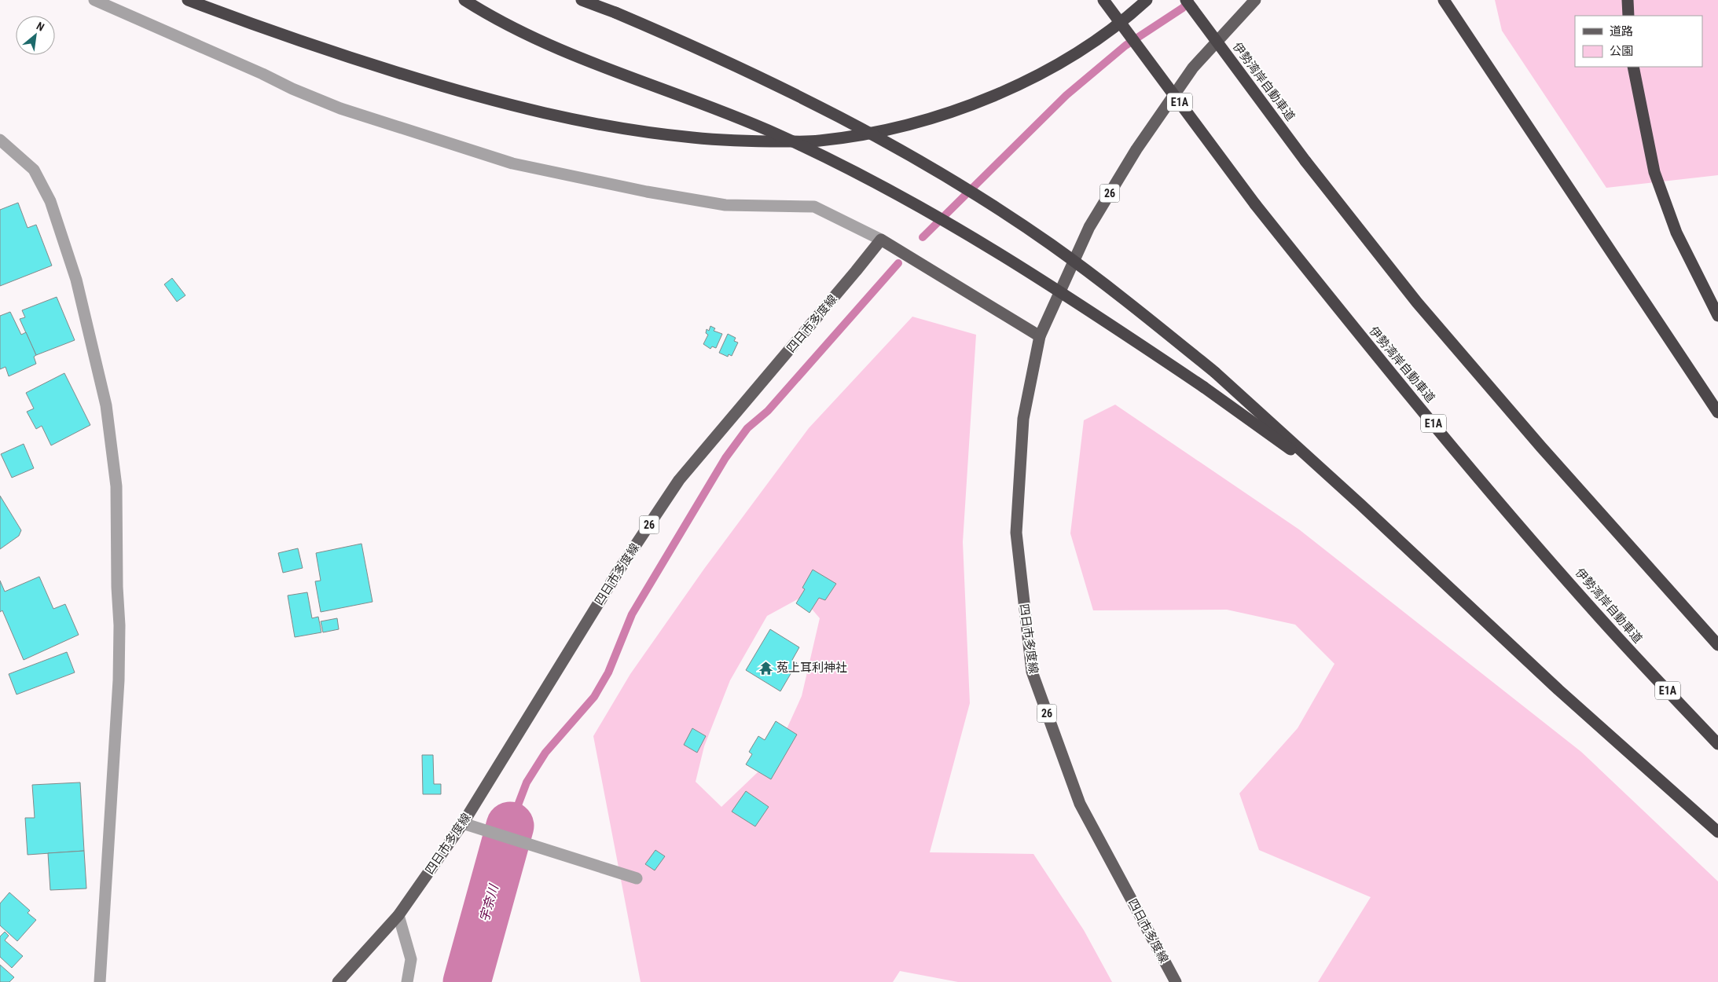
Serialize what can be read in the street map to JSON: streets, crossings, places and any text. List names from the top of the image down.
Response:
{
  "streets": {
    "highway": ["伊勢湾岸自動車道", "E1A"],
    "main road": ["26", "四日市多度線"]
  },
  "water": ["宇奈川"],
  "places": {
    "temple": ["菟上耳利神社"]
  },
  "legend": ["道路", "公園"],
  "north": "top right"
}
